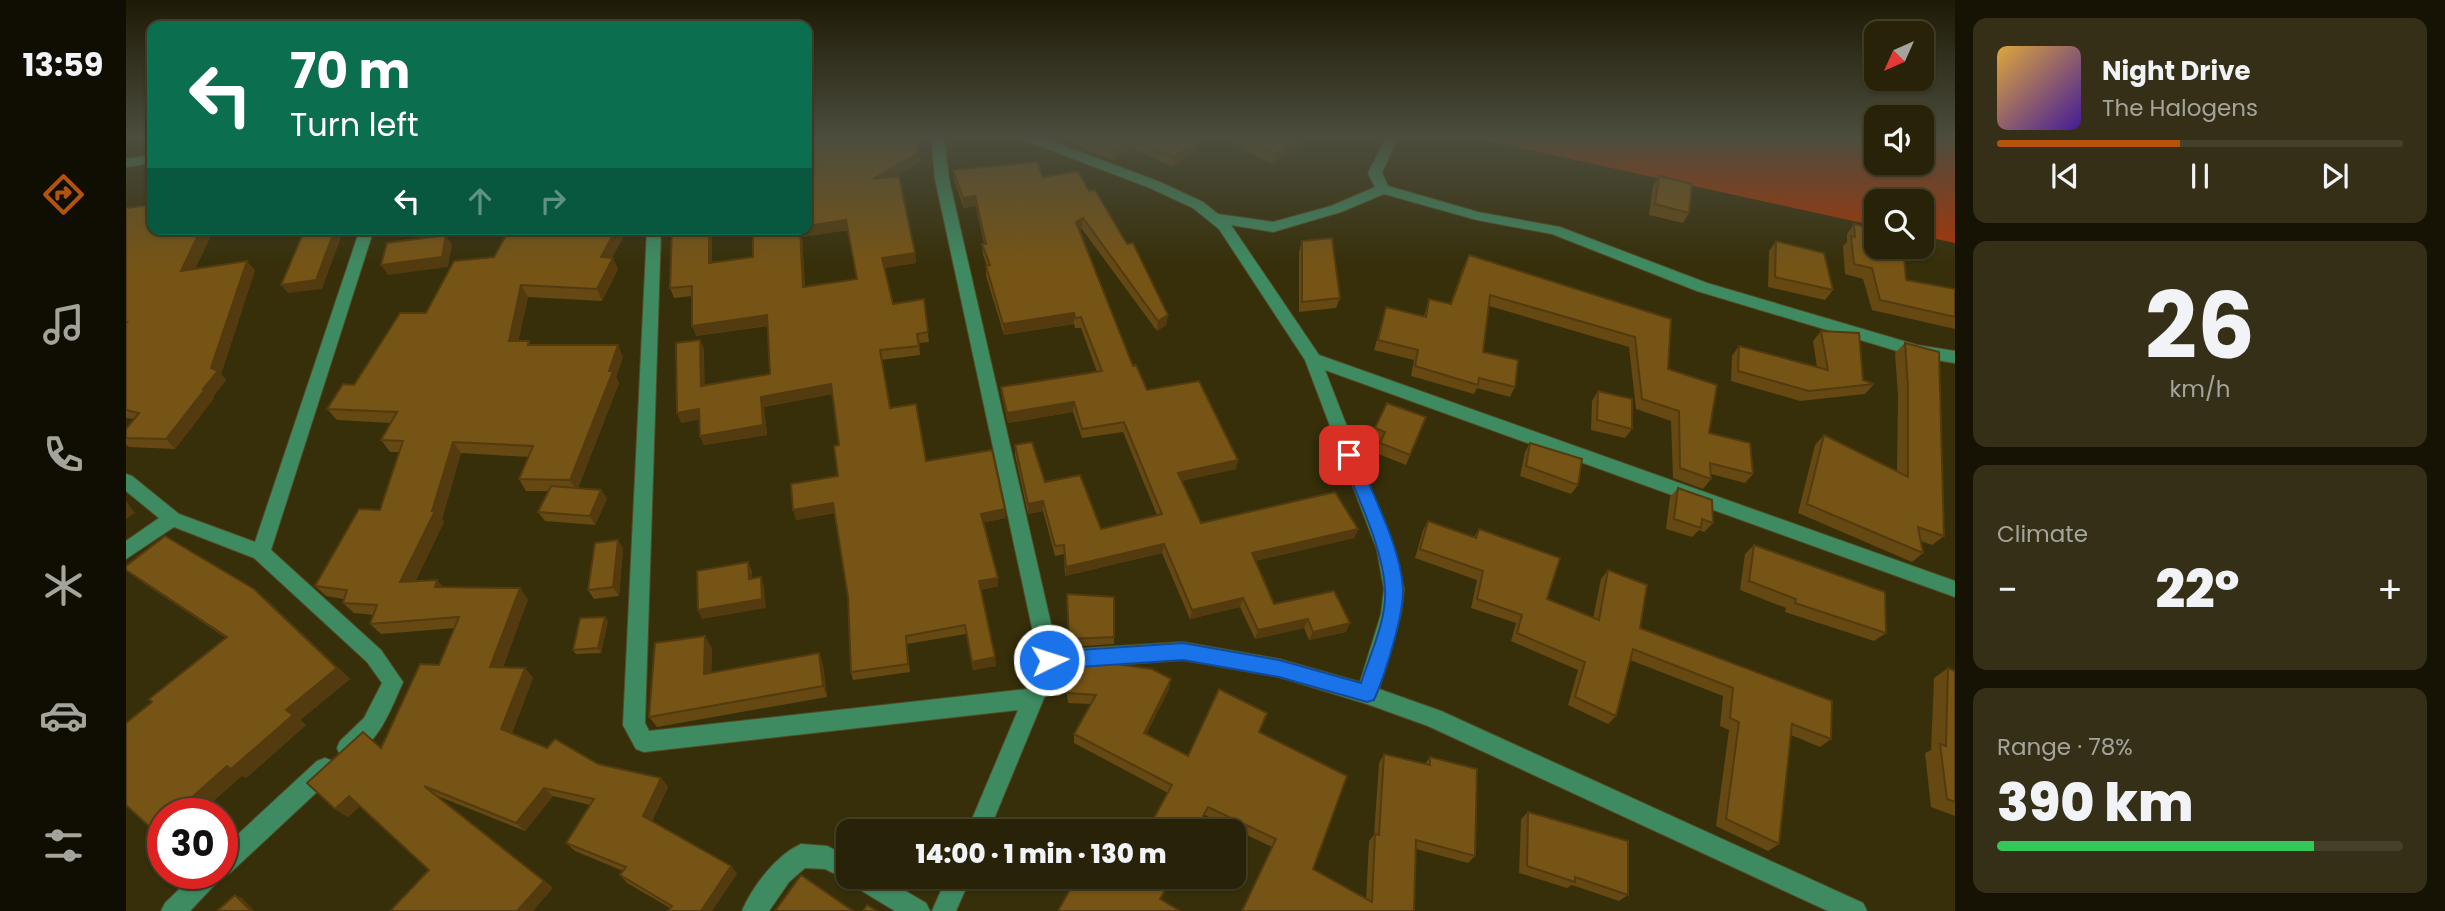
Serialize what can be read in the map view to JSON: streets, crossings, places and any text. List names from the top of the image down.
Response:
{
  "north": "bottom left",
  "page": {
    "tabs": "13:59",
    "turn": ["70 m", "Turn left"],
    "song": ["Night Drive", "The Halogens"],
    "tile": [
      ["26", "km/h"],
      "Climate",
      ["Range · 78%", "390 km"]
    ],
    "heat": ["−", "22°", "+"],
    "limit": "30",
    "trip": "14:00 · 1 min · 130 m"
  }
}
